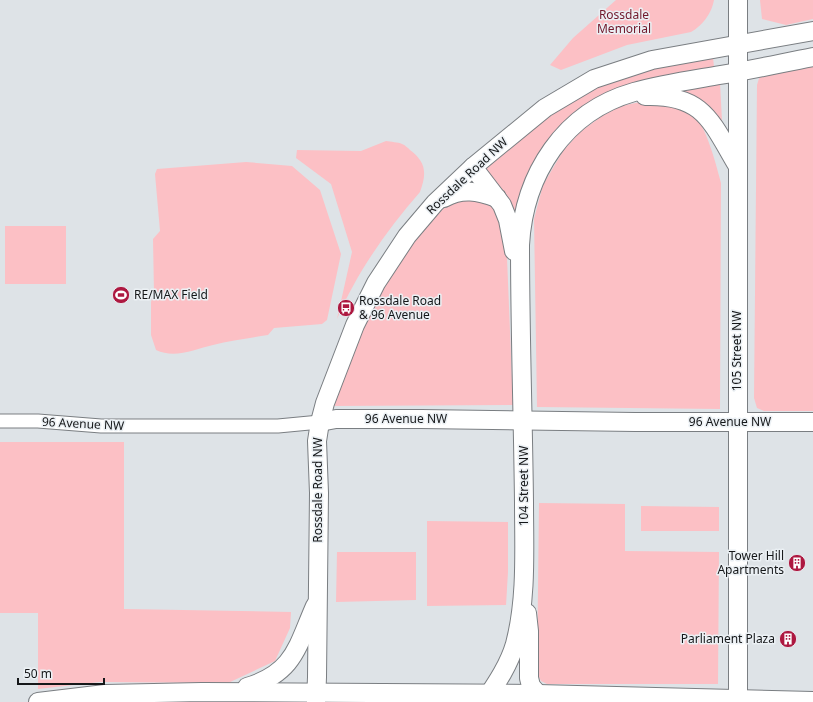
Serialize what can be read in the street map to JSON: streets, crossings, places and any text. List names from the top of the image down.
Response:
{
  "streets": {
    "main road": [
      "Rossdale Road NW",
      "105 Street NW",
      "96 Avenue NW",
      "104 Street NW"
    ]
  },
  "crossings": [
    ["Rossdale Road NW", "105 Street NW"],
    ["Rossdale Road NW", "96 Avenue NW"],
    ["105 Street NW", "96 Avenue NW"],
    ["96 Avenue NW", "104 Street NW"]
  ],
  "parks": ["Rossdale Memorial"],
  "places": {
    "sports": ["RE/MAX Field"],
    "bus stop": ["Rossdale Road & 96 Avenue"],
    "building": ["Tower Hill Apartments", "Parliament Plaza"]
  },
  "scale_bar": "50 m"
}
